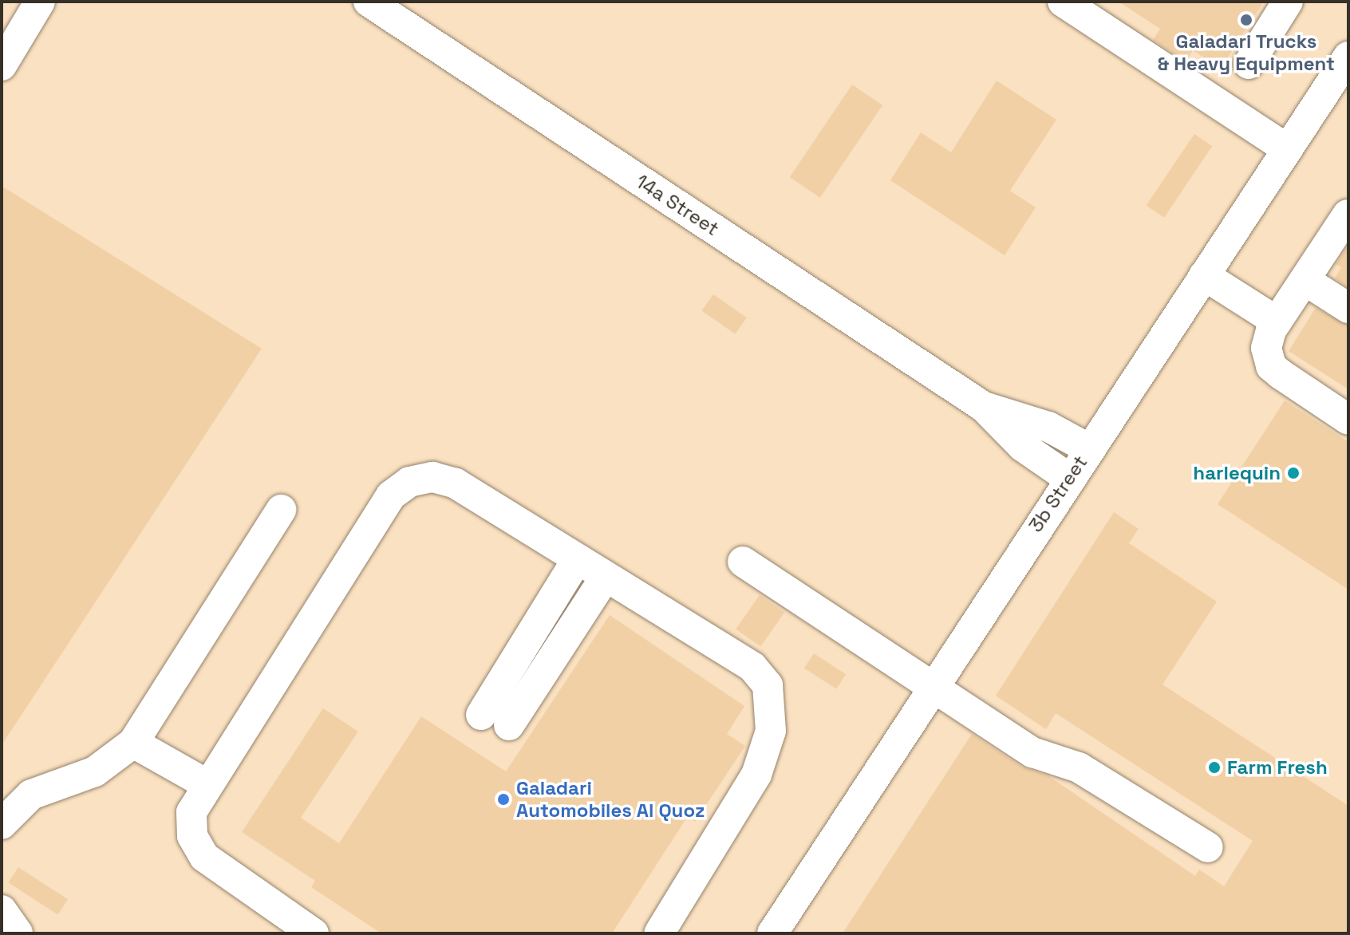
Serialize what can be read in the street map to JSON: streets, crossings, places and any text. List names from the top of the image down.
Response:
{
  "streets": {
    "street": ["14a Street", "3b Street"]
  },
  "crossings": [
    ["14a Street", "3b Street"]
  ],
  "places": [
    "Galadari Trucks & Heavy Equipment",
    "harlequin",
    "Farm Fresh",
    "Galadari Automobiles Al Quoz"
  ]
}
